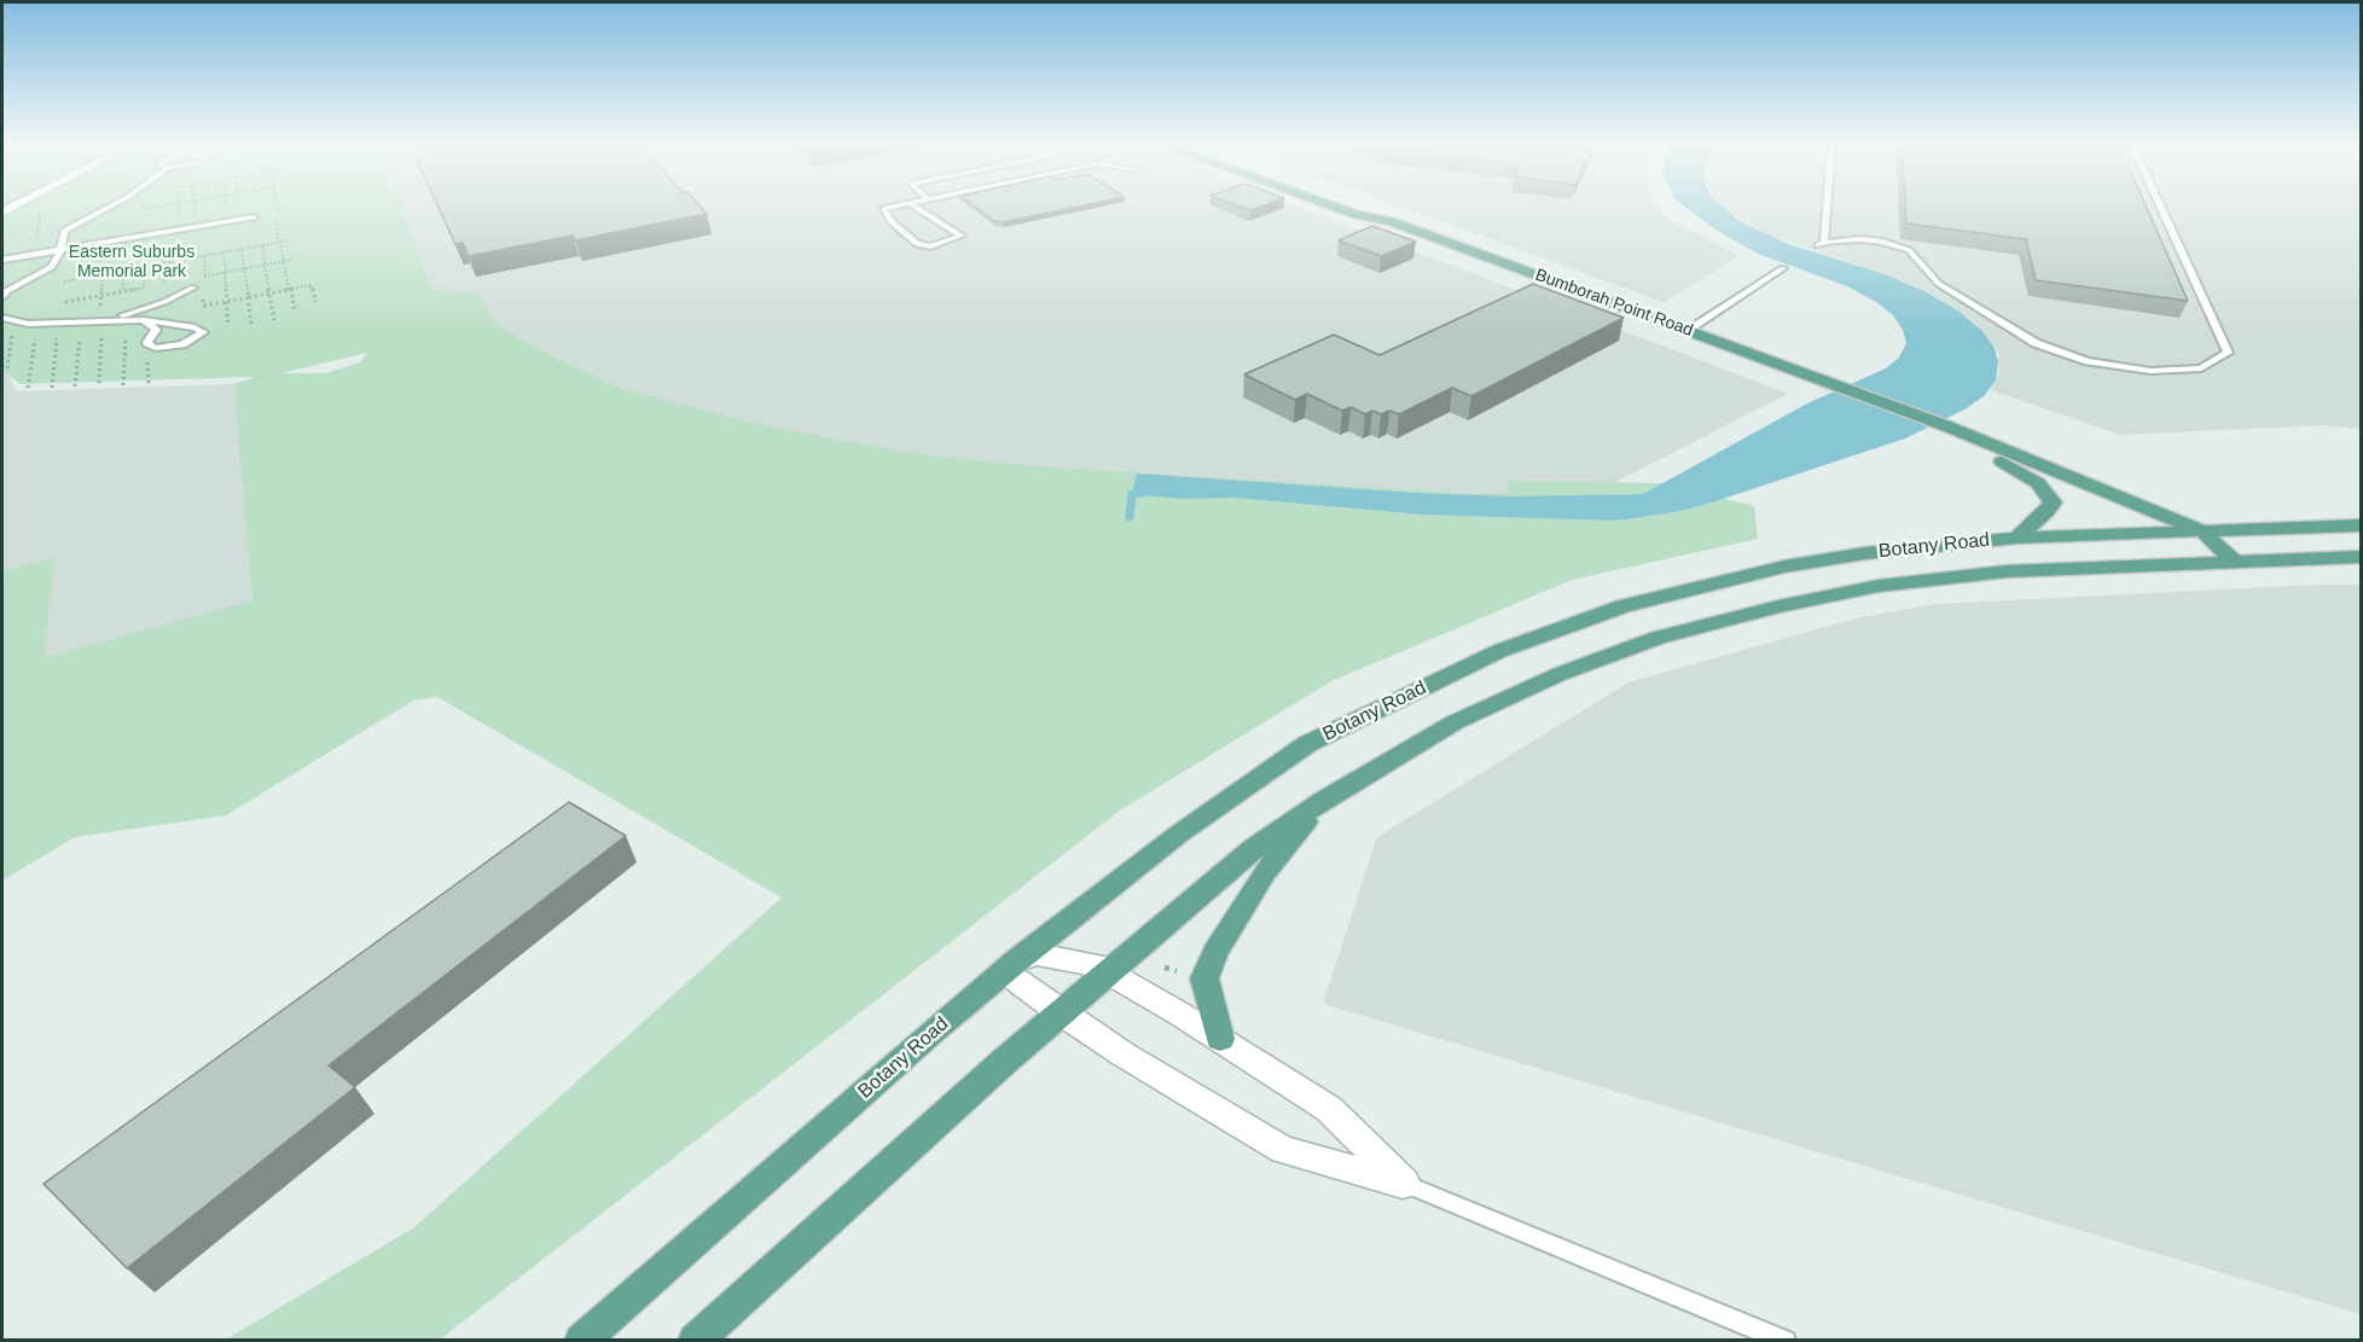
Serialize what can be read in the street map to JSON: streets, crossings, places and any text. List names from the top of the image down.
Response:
{
  "streets": {
    "main road": ["Bumborah Point Road", "Botany Road"]
  },
  "crossings": [
    ["Bumborah Point Road", "Botany Road"]
  ],
  "parks": ["Eastern Suburbs Memorial Park"]
}
